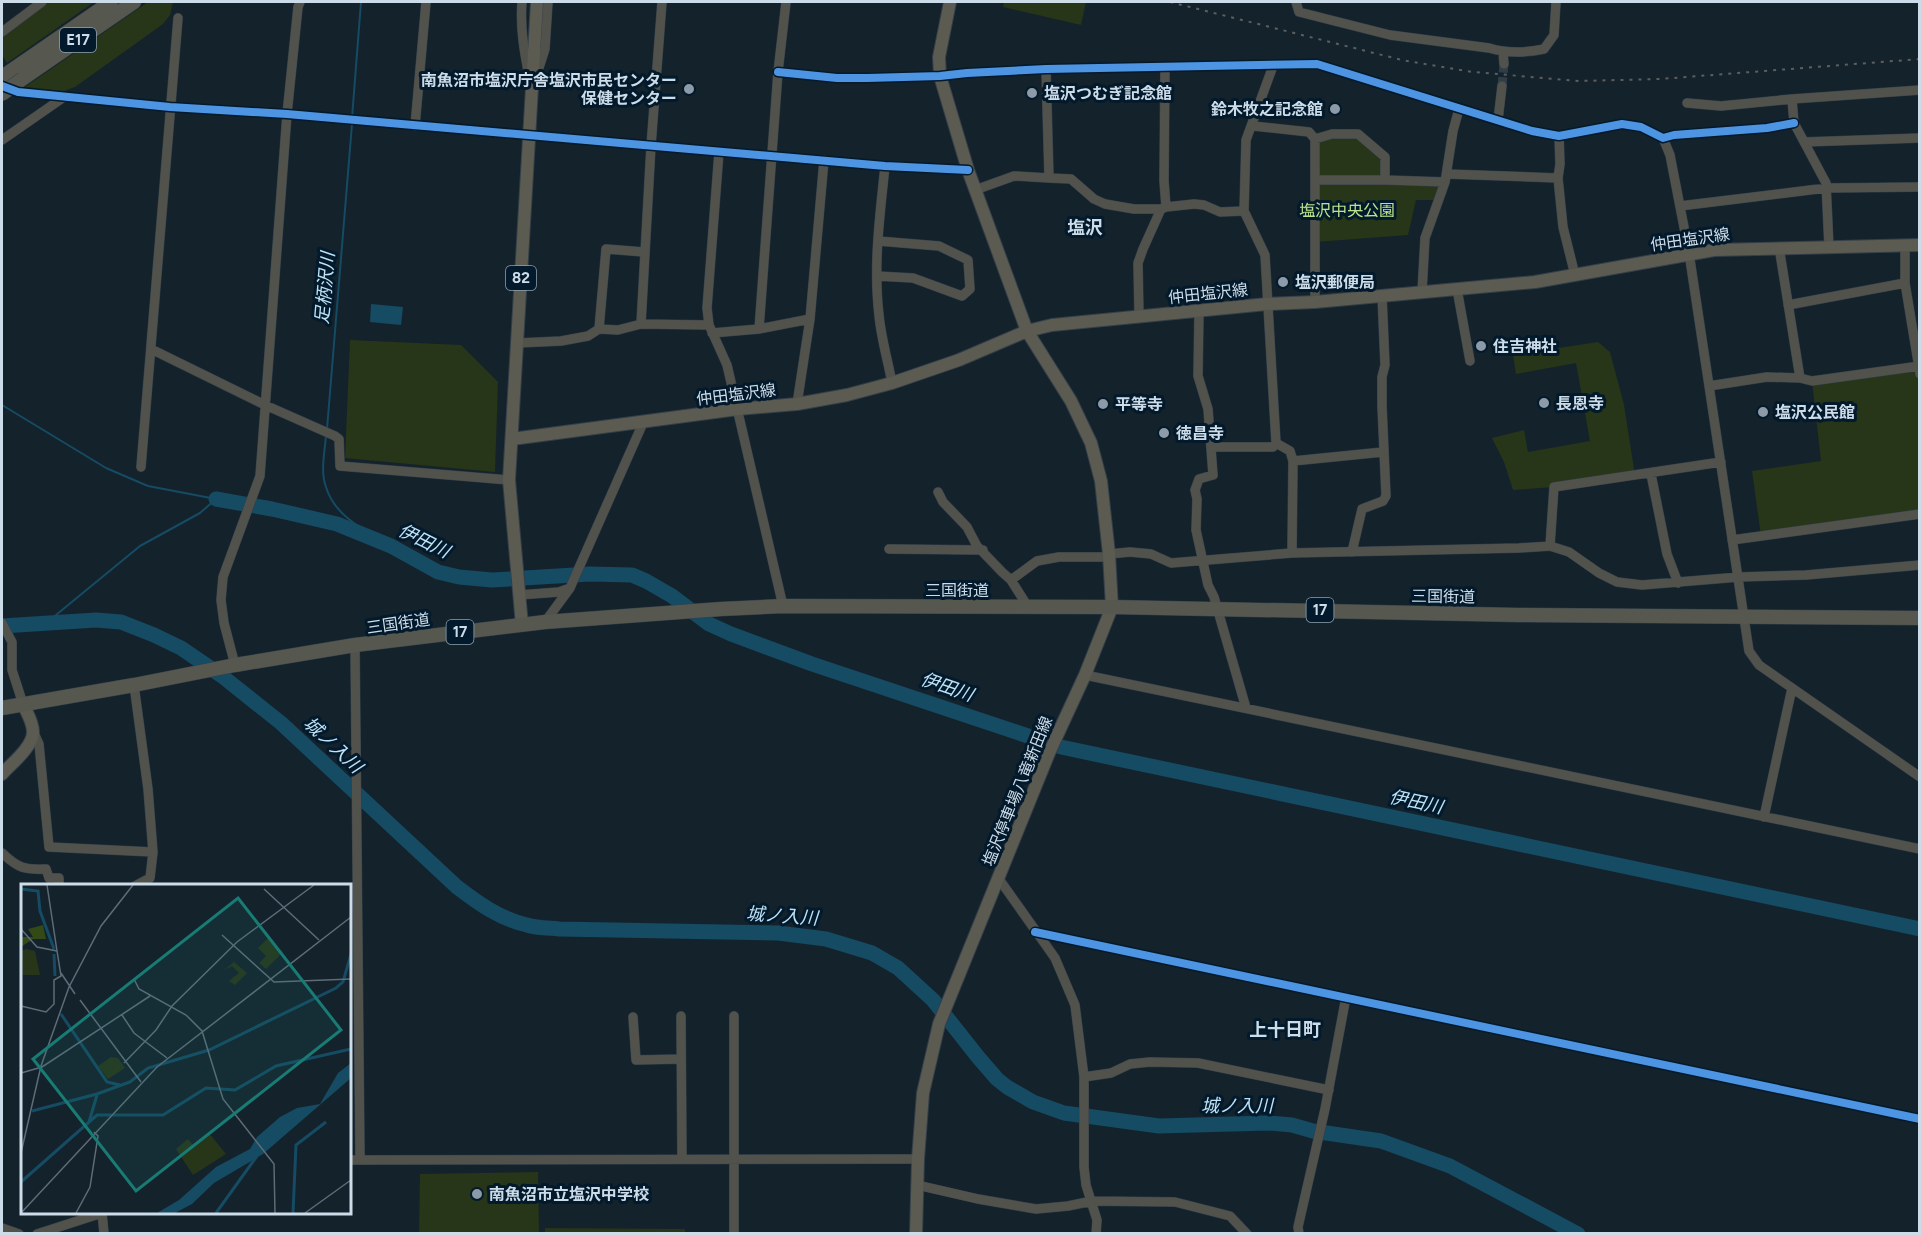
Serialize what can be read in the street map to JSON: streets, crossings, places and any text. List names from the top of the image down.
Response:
{
  "streets": {
    "highway": ["E17", "三国街道", "17"],
    "main road": ["仲田塩沢線", "82", "塩沢停車場八竜新田線"]
  },
  "crossings": [
    ["仲田塩沢線", "82"],
    ["82", "三国街道"],
    ["三国街道", "塩沢停車場八竜新田線"]
  ],
  "districts": ["塩沢", "上十日町"],
  "water": ["足柄沢川", "伊田川", "城ノ入川"],
  "parks": ["塩沢中央公園"],
  "places": [
    "南魚沼市塩沢庁舎塩沢市民センター 保健センター",
    "塩沢つむぎ記念館",
    "鈴木牧之記念館",
    "塩沢郵便局",
    "住吉神社",
    "長恩寺",
    "平等寺",
    "塩沢公民館",
    "徳昌寺",
    "南魚沼市立塩沢中学校"
  ]
}
